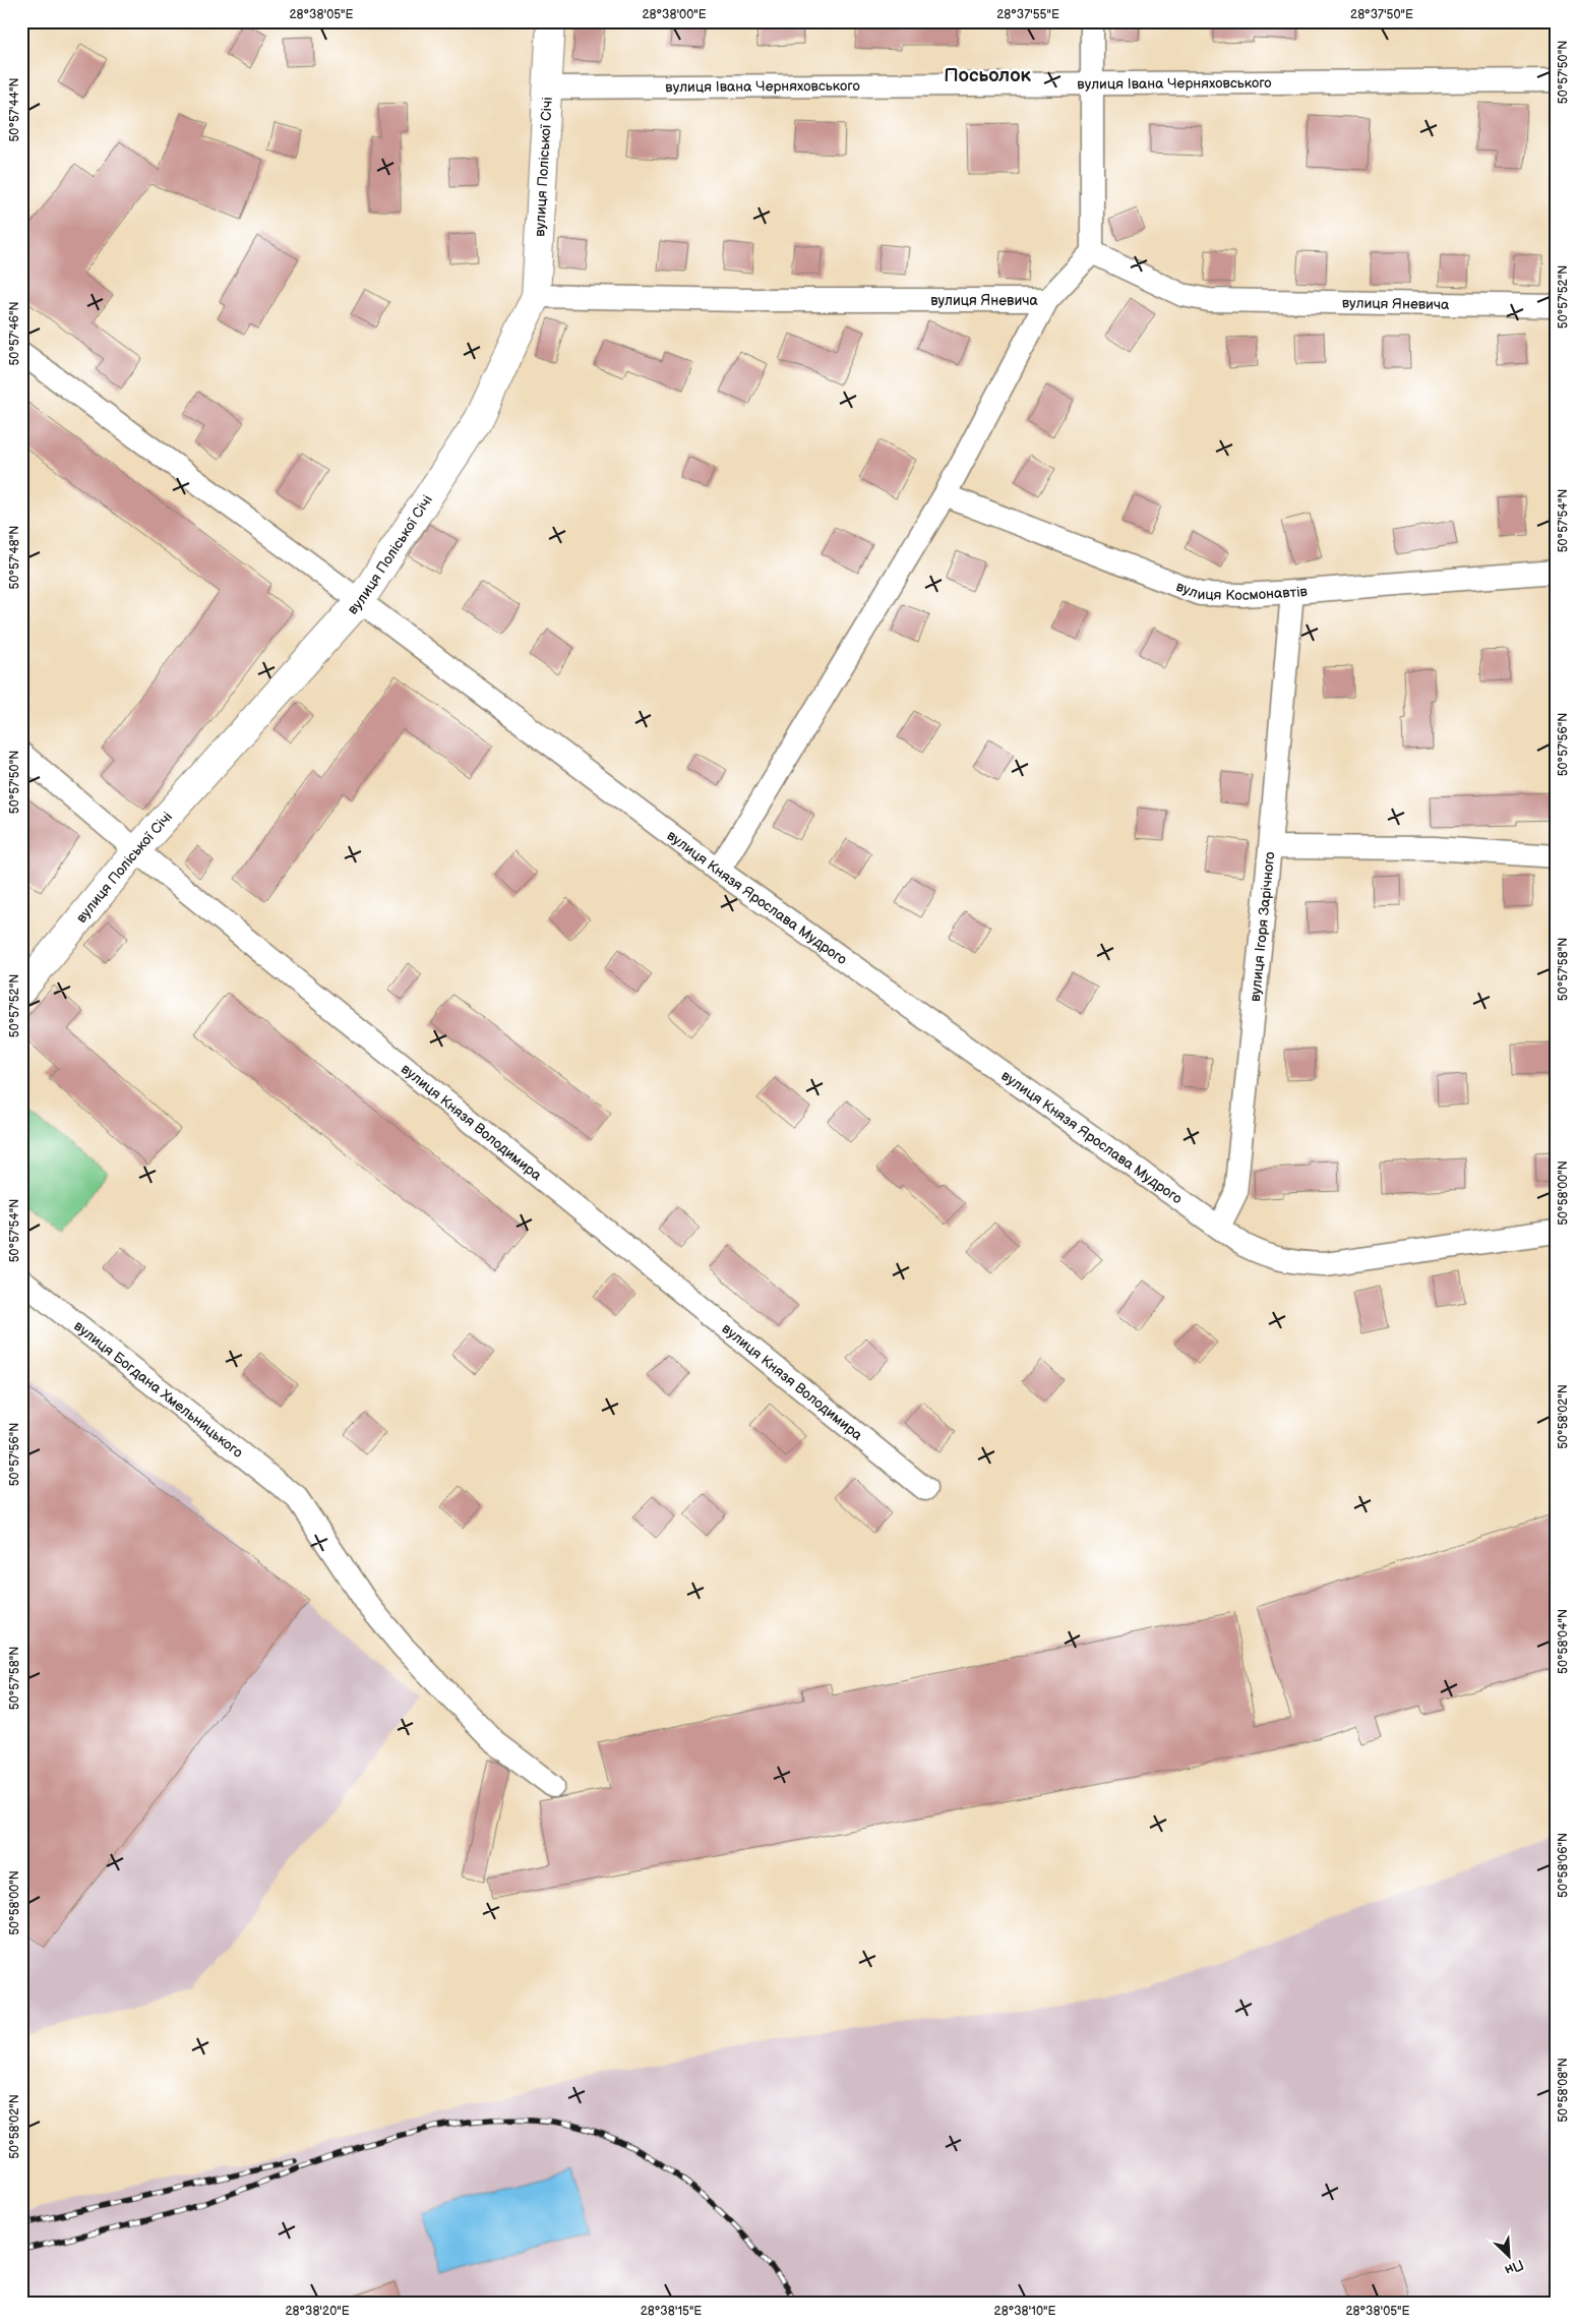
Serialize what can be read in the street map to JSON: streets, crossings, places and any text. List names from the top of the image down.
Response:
{
  "streets": {
    "street": [
      "вулиця Івана Черняховського",
      "вулиця Поліської Січі",
      "вулиця Яневича",
      "вулиця Космонавтів",
      "вулиця Князя Ярослава Мудрого",
      "вулиця Ігоря Зарічного",
      "вулиця Князя Володимира",
      "вулиця Богдана Хмельницького"
    ]
  },
  "crossings": [
    ["вулиця Івана Черняховського", "вулиця Поліської Січі"],
    ["вулиця Поліської Січі", "вулиця Яневича"],
    ["вулиця Поліської Січі", "вулиця Князя Ярослава Мудрого"],
    ["вулиця Поліської Січі", "вулиця Князя Володимира"],
    ["вулиця Князя Ярослава Мудрого", "вулиця Ігоря Зарічного"]
  ],
  "districts": ["Посьолок"],
  "north": "bottom right",
  "coordinates": [
    "28°38'05\"E",
    "28°38'00\"E",
    "28°37'55\"E",
    "28°37'50\"E",
    "50°57'50\"N",
    "50°57'44\"N",
    "50°57'52\"N",
    "50°57'46\"N",
    "50°57'54\"N",
    "50°57'48\"N",
    "50°57'56\"N",
    "50°57'58\"N",
    "50°58'00\"N",
    "50°58'02\"N",
    "50°58'04\"N",
    "50°58'06\"N",
    "50°58'08\"N",
    "28°38'20\"E",
    "28°38'15\"E",
    "28°38'10\"E"
  ]
}
